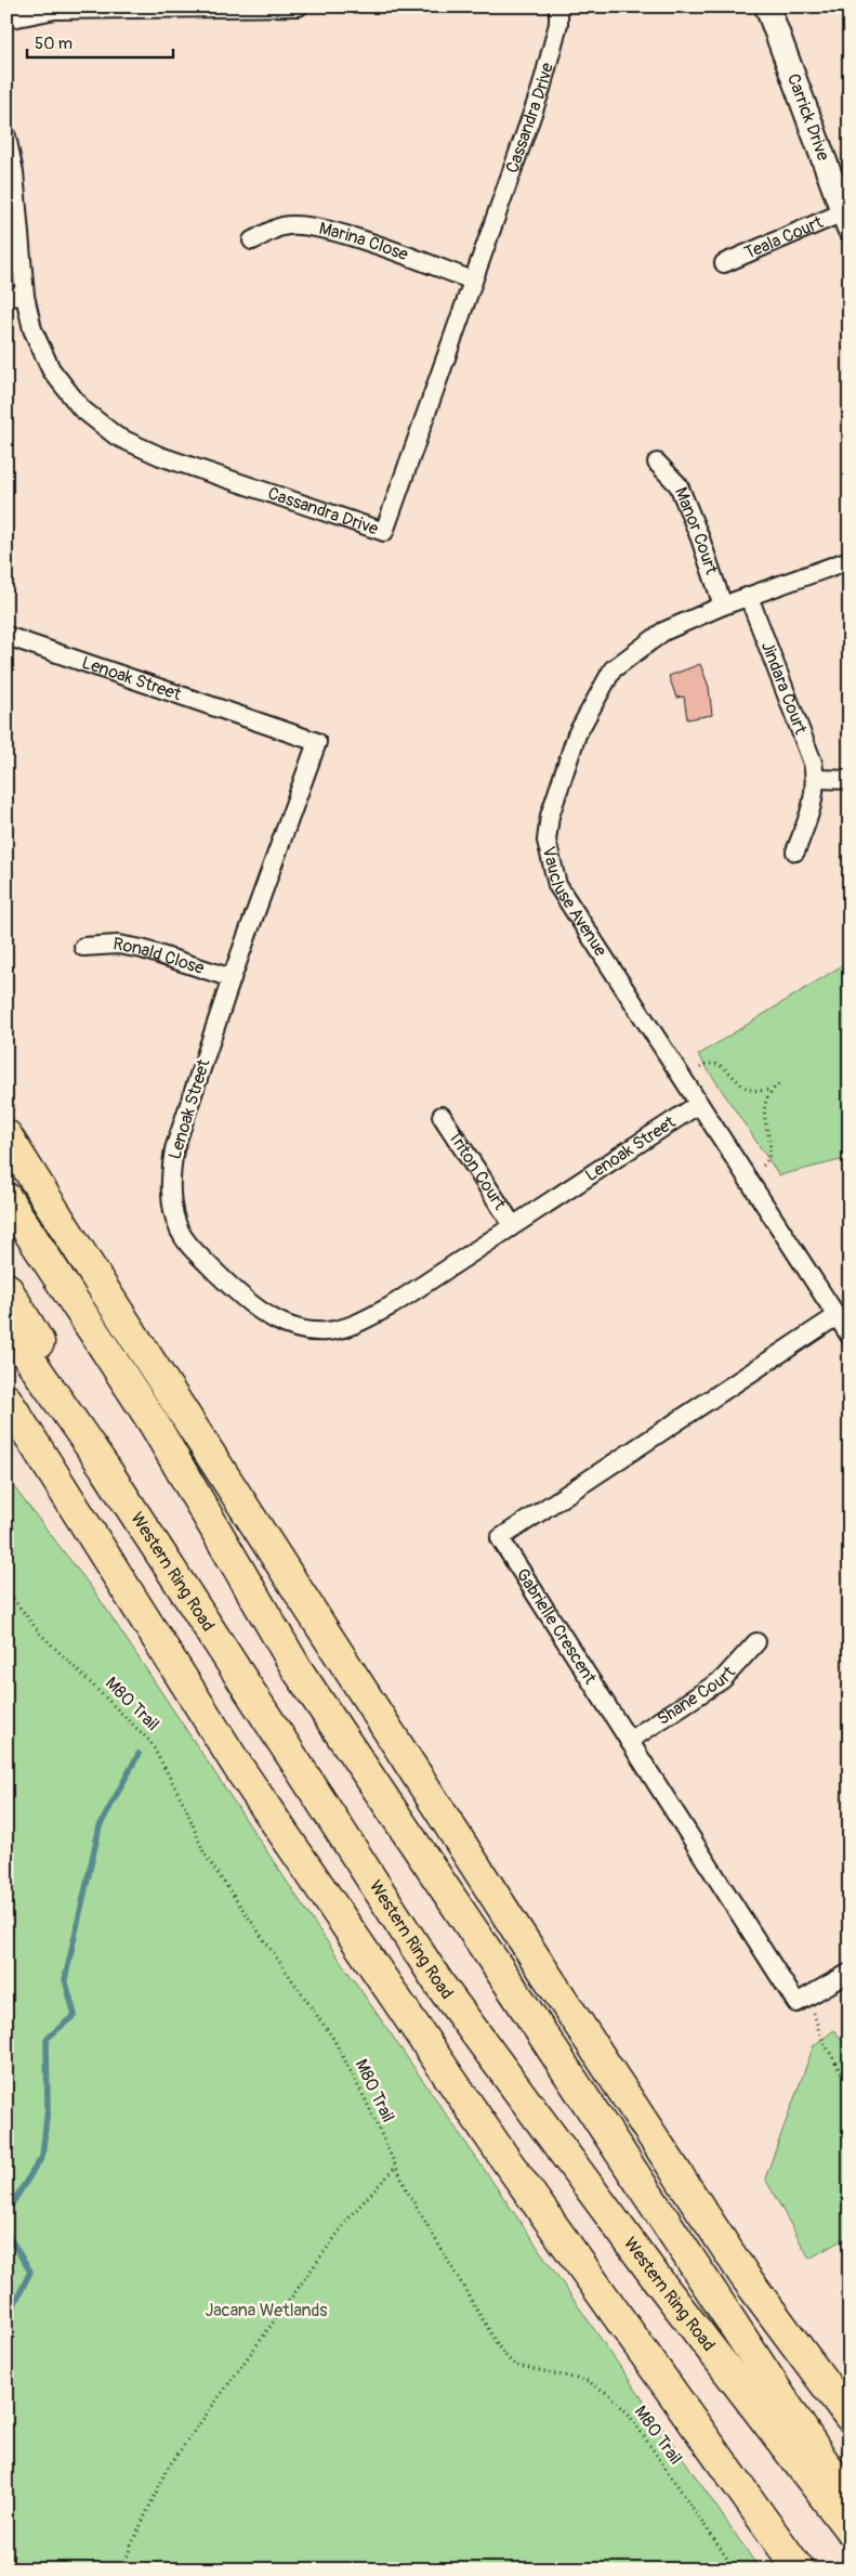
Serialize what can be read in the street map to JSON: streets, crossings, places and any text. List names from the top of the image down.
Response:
{
  "streets": {
    "highway": ["Western Ring Road"],
    "street": [
      "Cassandra Drive",
      "Carrick Drive",
      "Teala Court",
      "Marina Close",
      "Manor Court",
      "Lenoak Street",
      "Jindara Court",
      "Vaucluse Avenue",
      "Ronald Close",
      "Triton Court",
      "Gabrielle Crescent",
      "Shane Court"
    ],
    "path": ["M80 Trail"]
  },
  "crossings": [
    ["Cassandra Drive", "Marina Close"],
    ["Carrick Drive", "Teala Court"],
    ["Manor Court", "Vaucluse Avenue"],
    ["Lenoak Street", "Vaucluse Avenue"],
    ["Lenoak Street", "Ronald Close"],
    ["Lenoak Street", "Triton Court"],
    ["Jindara Court", "Vaucluse Avenue"],
    ["Vaucluse Avenue", "Gabrielle Crescent"],
    ["Gabrielle Crescent", "Shane Court"]
  ],
  "parks": ["Jacana Wetlands"],
  "scale_bar": "50 m"
}
